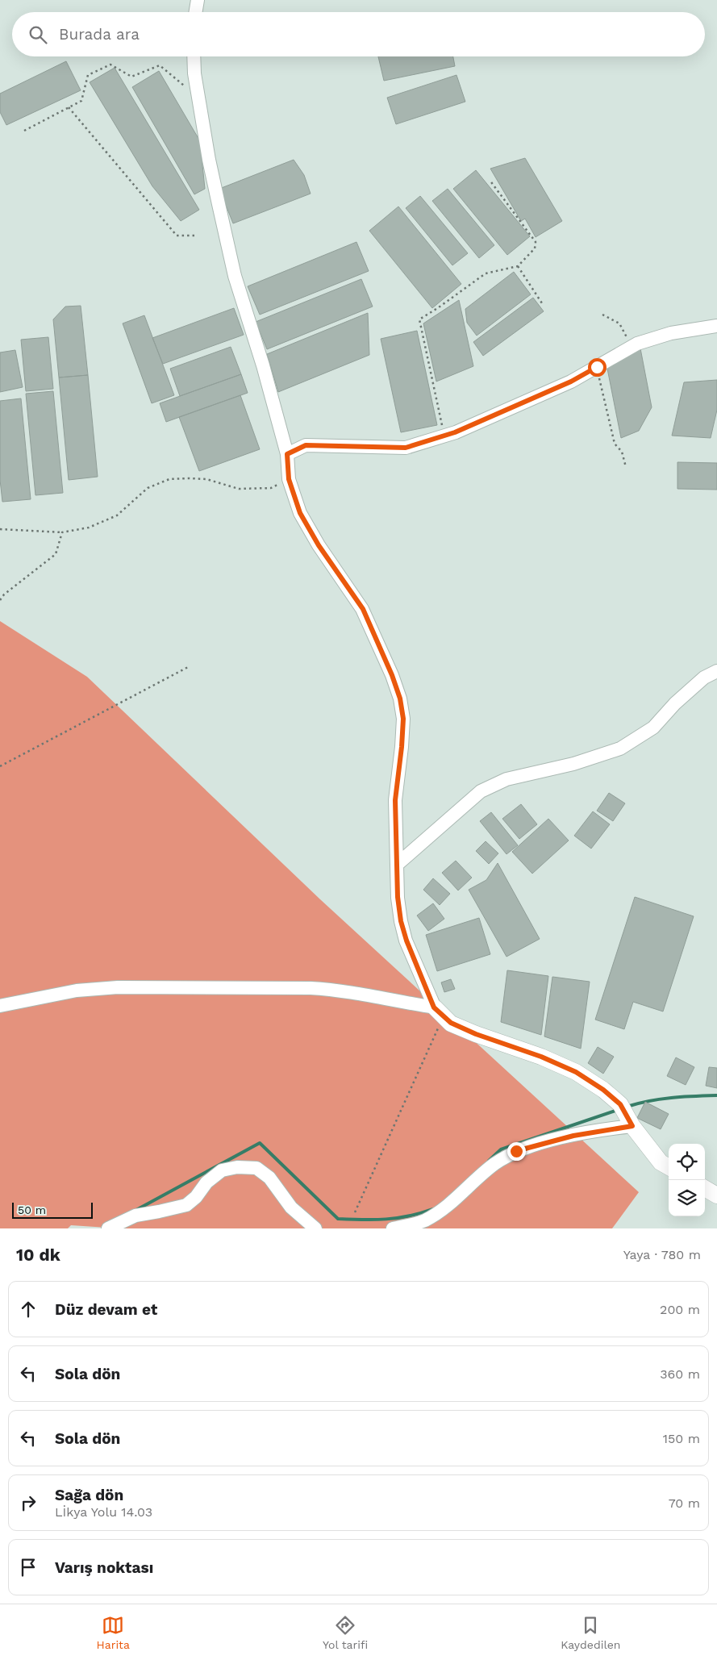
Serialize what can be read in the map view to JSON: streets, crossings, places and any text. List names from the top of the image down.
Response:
{
  "scale_bar": "50 m",
  "page": {
    "search": "Burada ara",
    "scale": "50 m",
    "heading": ["10 dk", "Yaya · 780 m"],
    "list": [
      ["Düz devam et", "200 m"],
      ["Sola dön", "360 m"],
      ["Sola dön", "150 m"],
      ["Sağa dön", "Lİkya Yolu 14.03", "70 m"],
      "Varış noktası"
    ],
    "nav": ["Harita", "Yol tarifi", "Kaydedilen"]
  }
}
